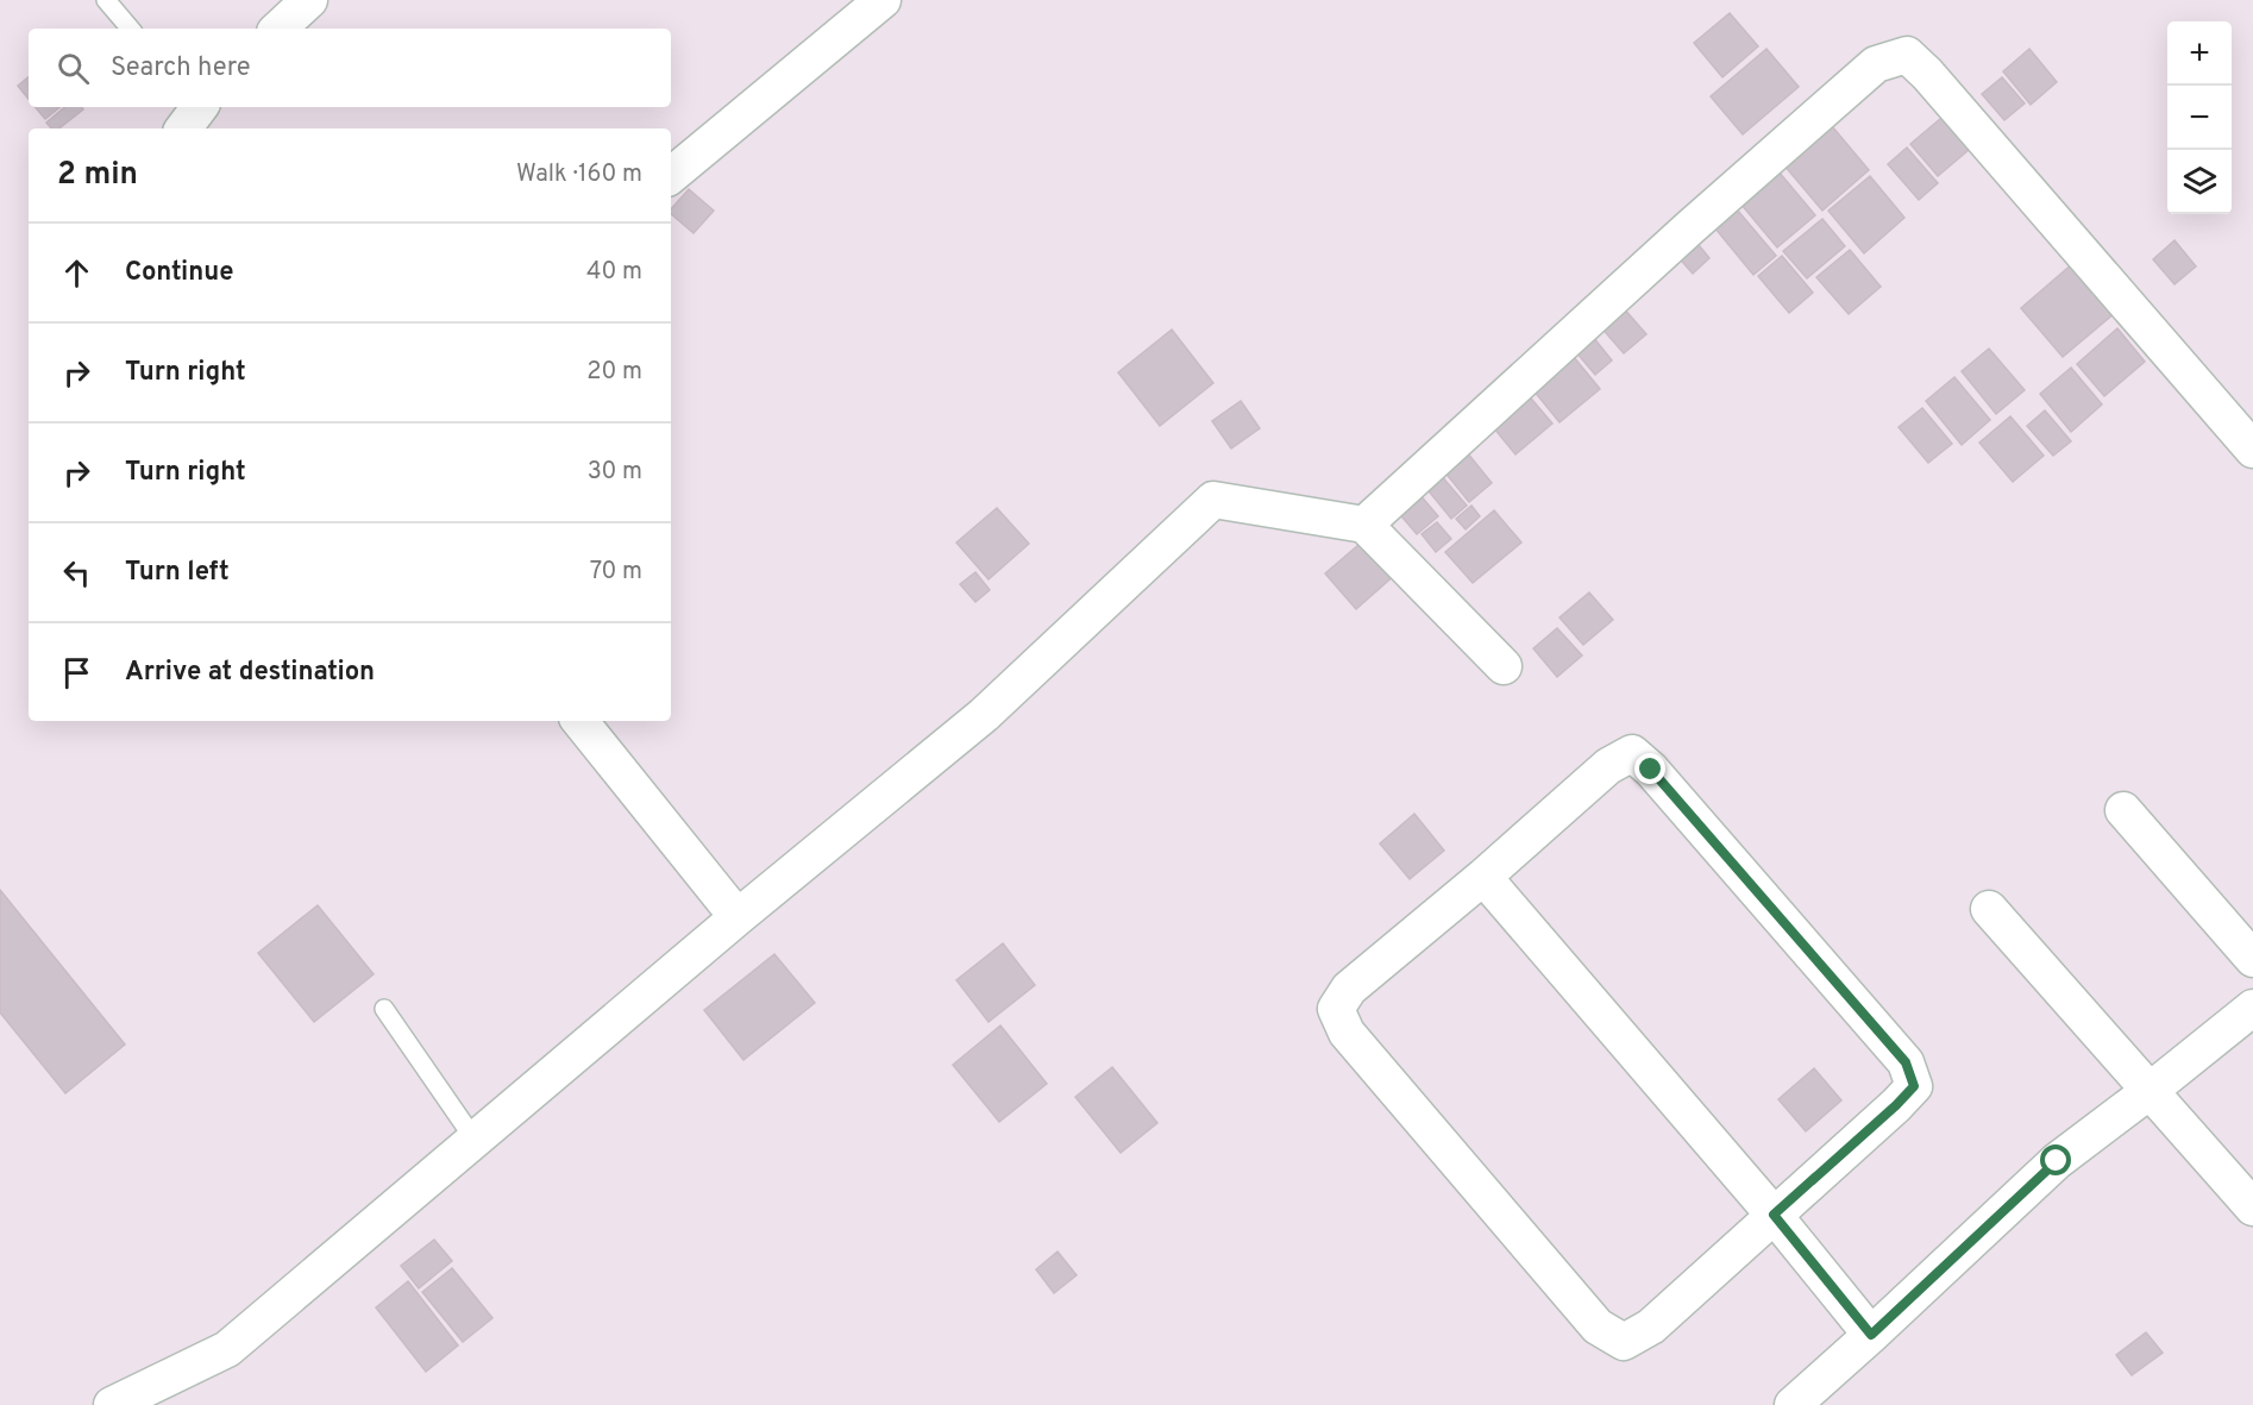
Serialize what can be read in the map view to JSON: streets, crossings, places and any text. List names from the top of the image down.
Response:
{
  "page": {
    "map_buttons": ["+", "−"],
    "search": "Search here",
    "heading": ["2 min", "Walk · 160 m"],
    "list": [
      ["Continue", "40 m"],
      ["Turn right", "20 m"],
      ["Turn right", "30 m"],
      ["Turn left", "70 m"],
      "Arrive at destination"
    ]
  }
}
